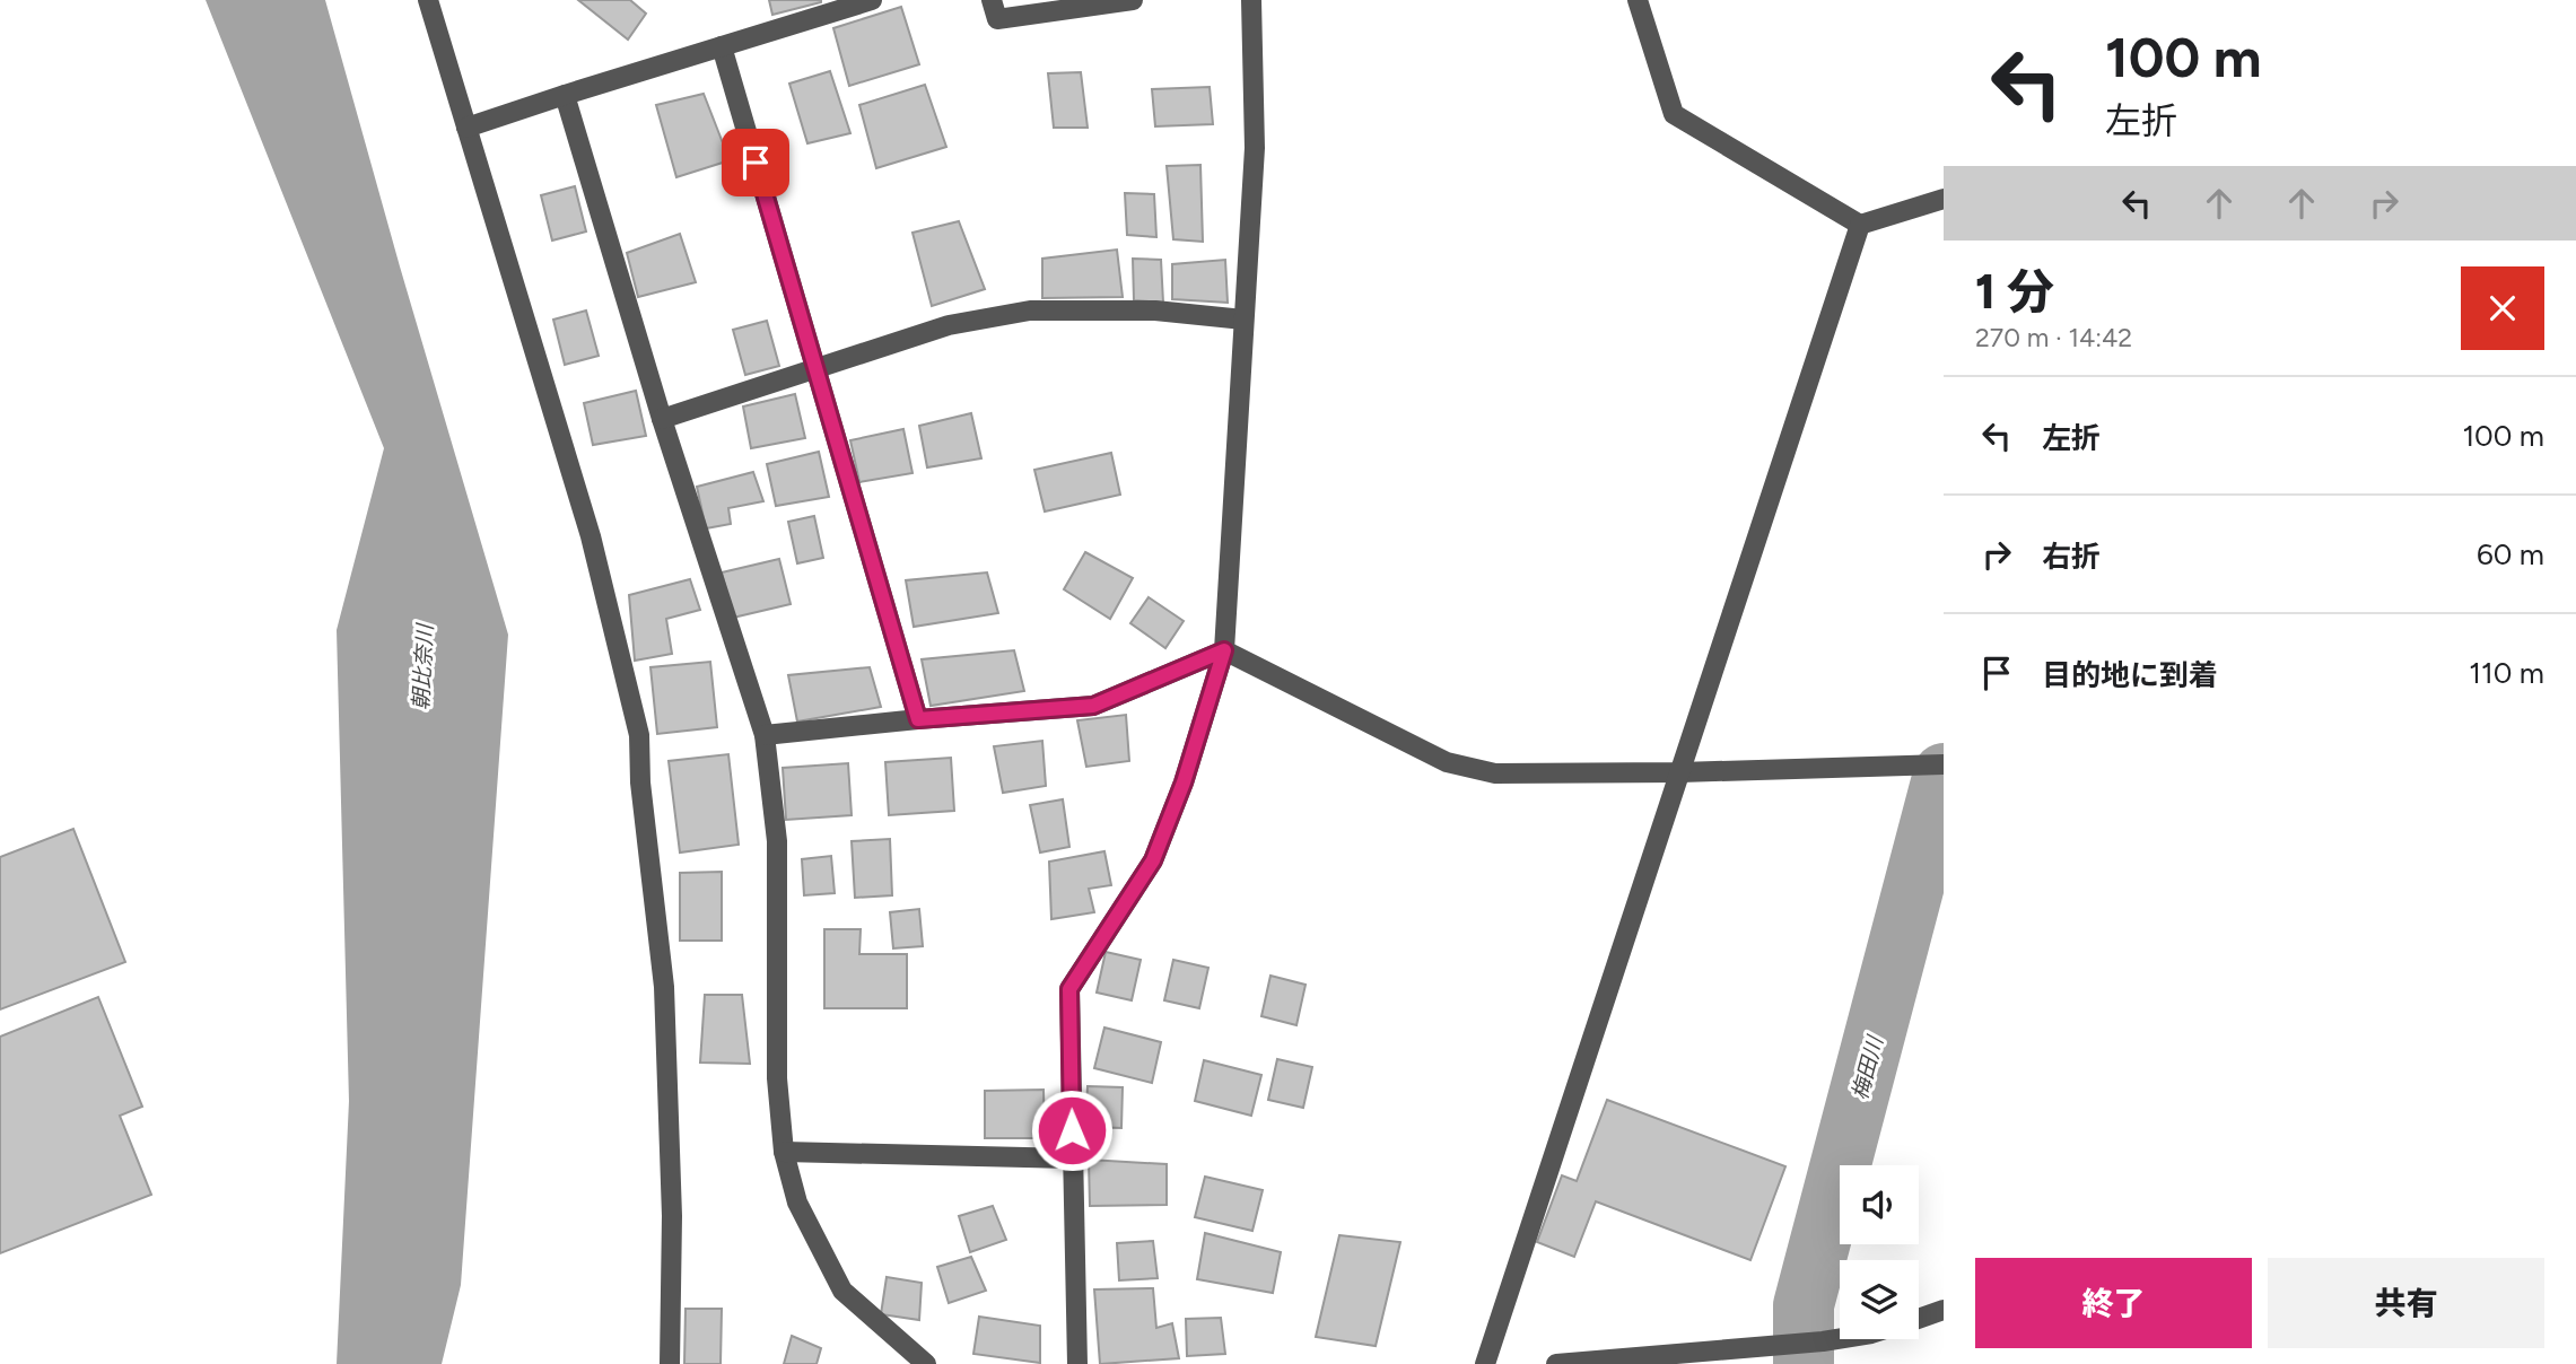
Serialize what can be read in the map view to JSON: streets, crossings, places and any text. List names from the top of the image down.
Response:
{
  "water": ["朝比奈川", "梅田川"],
  "page": {
    "turn": ["100 m", "左折"],
    "heading": ["1 分", "270 m · 14:42"],
    "list": [
      {
        "name": "左折",
        "value": "100 m"
      },
      {
        "name": "右折",
        "value": "60 m"
      },
      {
        "name": "目的地に到着",
        "value": "110 m"
      }
    ],
    "buttons": ["終了", "共有"]
  }
}
